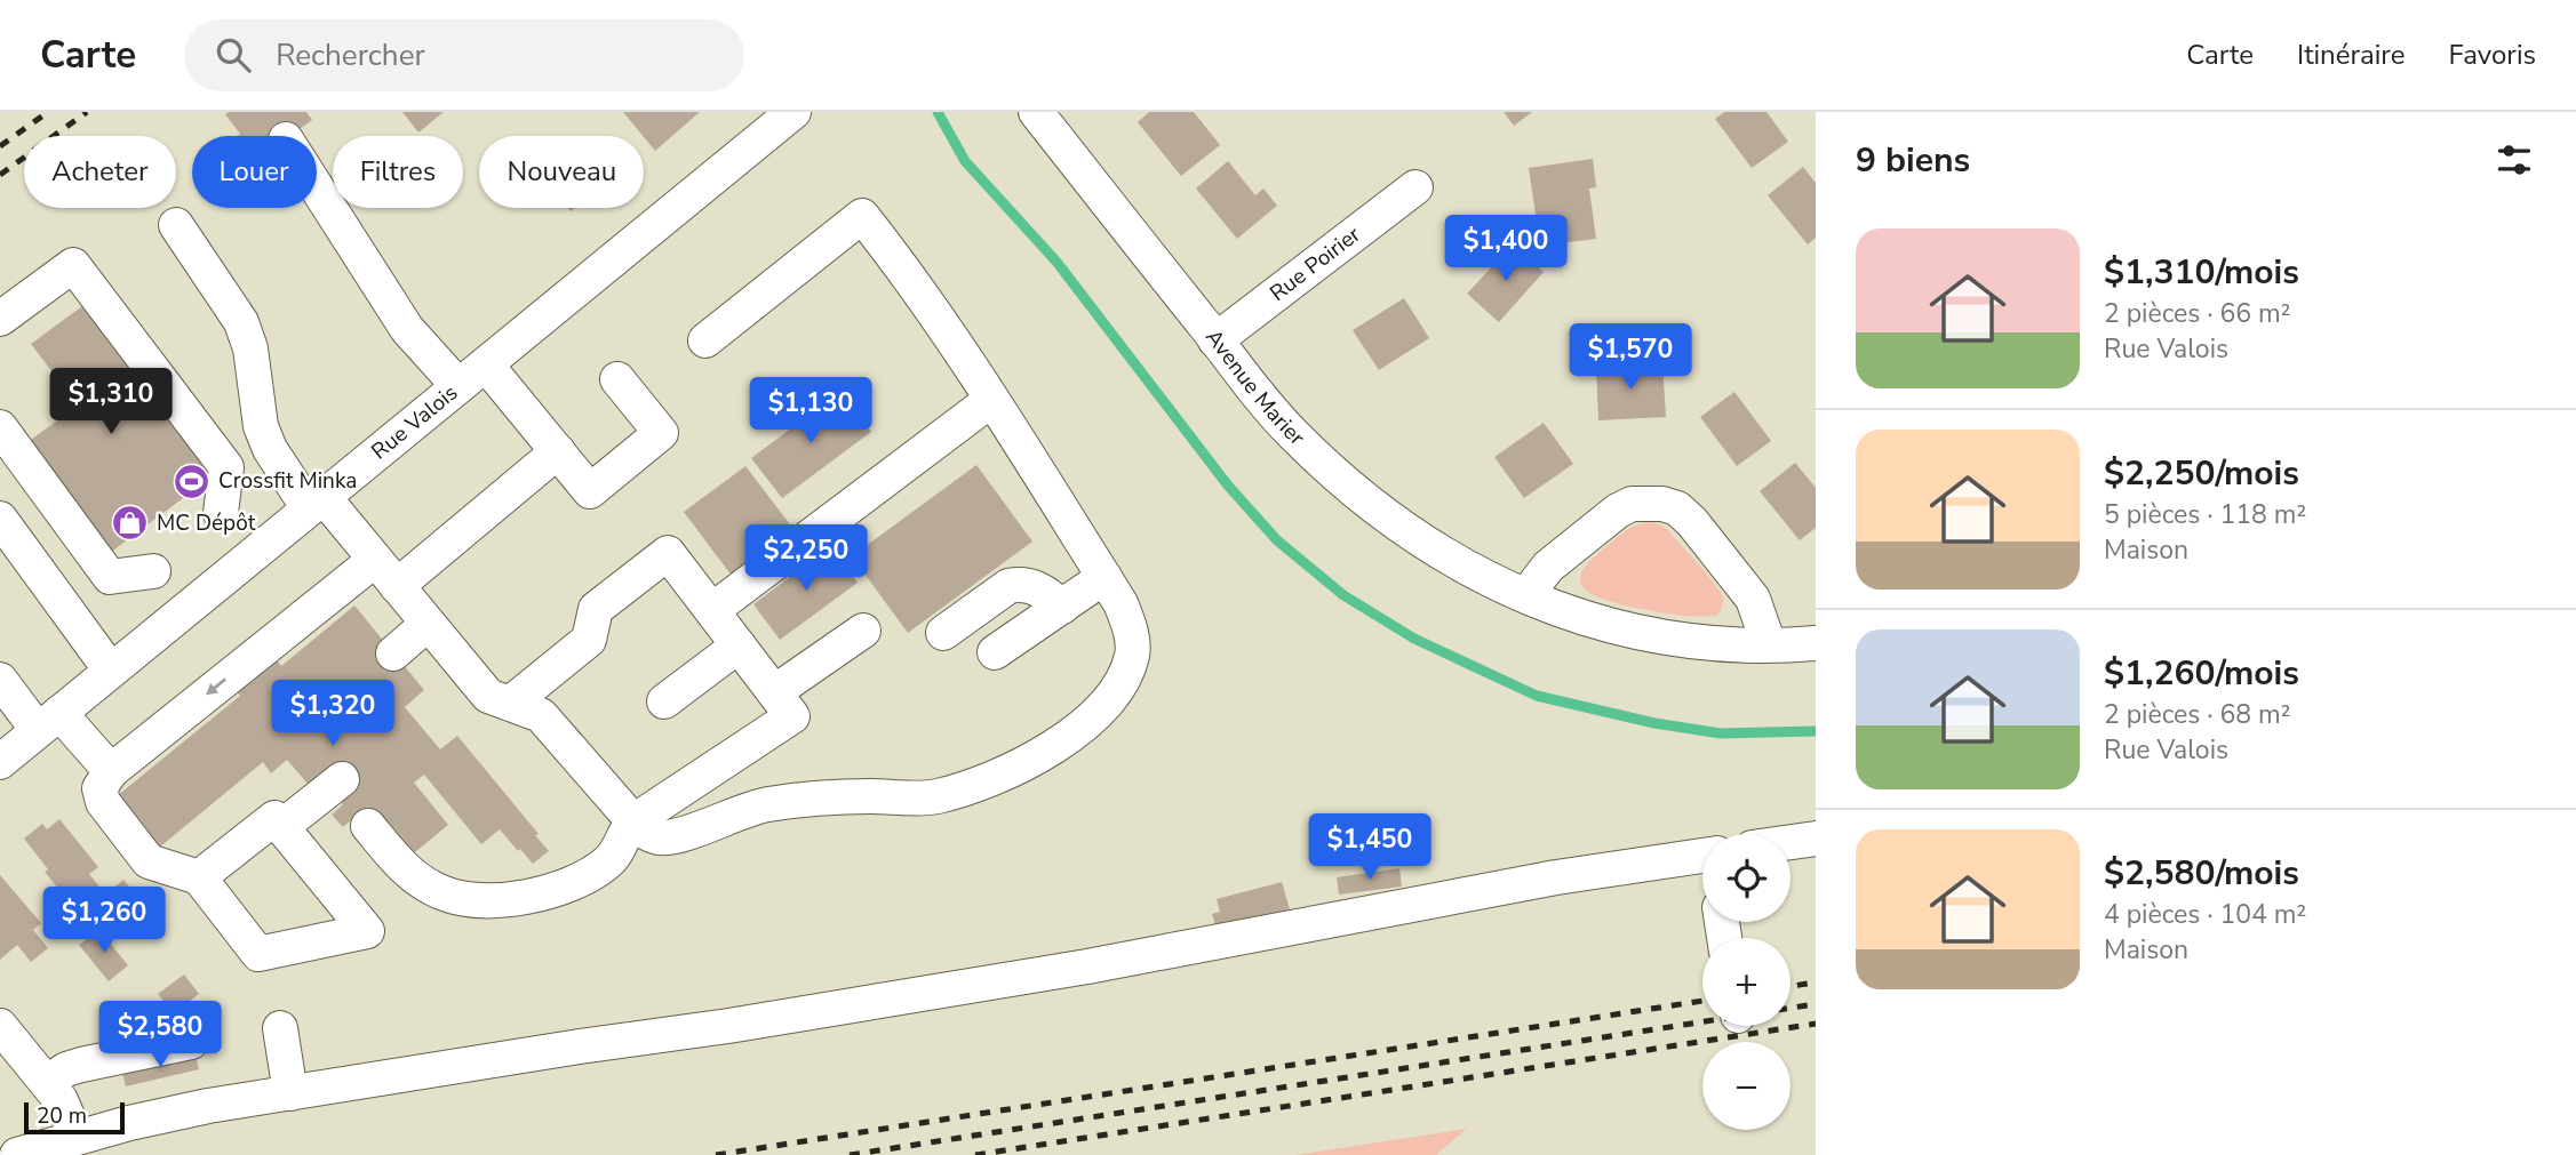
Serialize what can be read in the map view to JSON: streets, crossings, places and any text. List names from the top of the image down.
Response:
{
  "streets": {
    "street": ["Rue Poirier", "Avenue Marier", "Rue Valois"]
  },
  "crossings": [
    ["Rue Poirier", "Avenue Marier"]
  ],
  "places": {
    "sports": ["Crossfit Minka"],
    "shop": ["MC Dépôt"]
  },
  "scale_bar": "20 m",
  "page": {
    "header": "Carte",
    "search": "Rechercher",
    "nav": ["Carte", "Itinéraire", "Favoris"],
    "heading": "9 biens",
    "chip": [
      "Acheter",
      "Louer",
      "Filtres",
      "Nouveau"
    ],
    "list": [
      {
        "name": "$1,310/mois",
        "note": "2 pièces · 66 m² · Rue Valois"
      },
      {
        "name": "$2,250/mois",
        "note": "5 pièces · 118 m² · Maison"
      },
      {
        "name": "$1,260/mois",
        "note": "2 pièces · 68 m² · Rue Valois"
      },
      {
        "name": "$2,580/mois",
        "note": "4 pièces · 104 m² · Maison"
      }
    ],
    "price": [
      "$1,400",
      "$1,570",
      "$1,310",
      "$1,130",
      "$2,250",
      "$1,320",
      "$1,450",
      "$1,260",
      "$2,580"
    ],
    "map_buttons": ["+", "−"],
    "scale": "20 m"
  }
}
